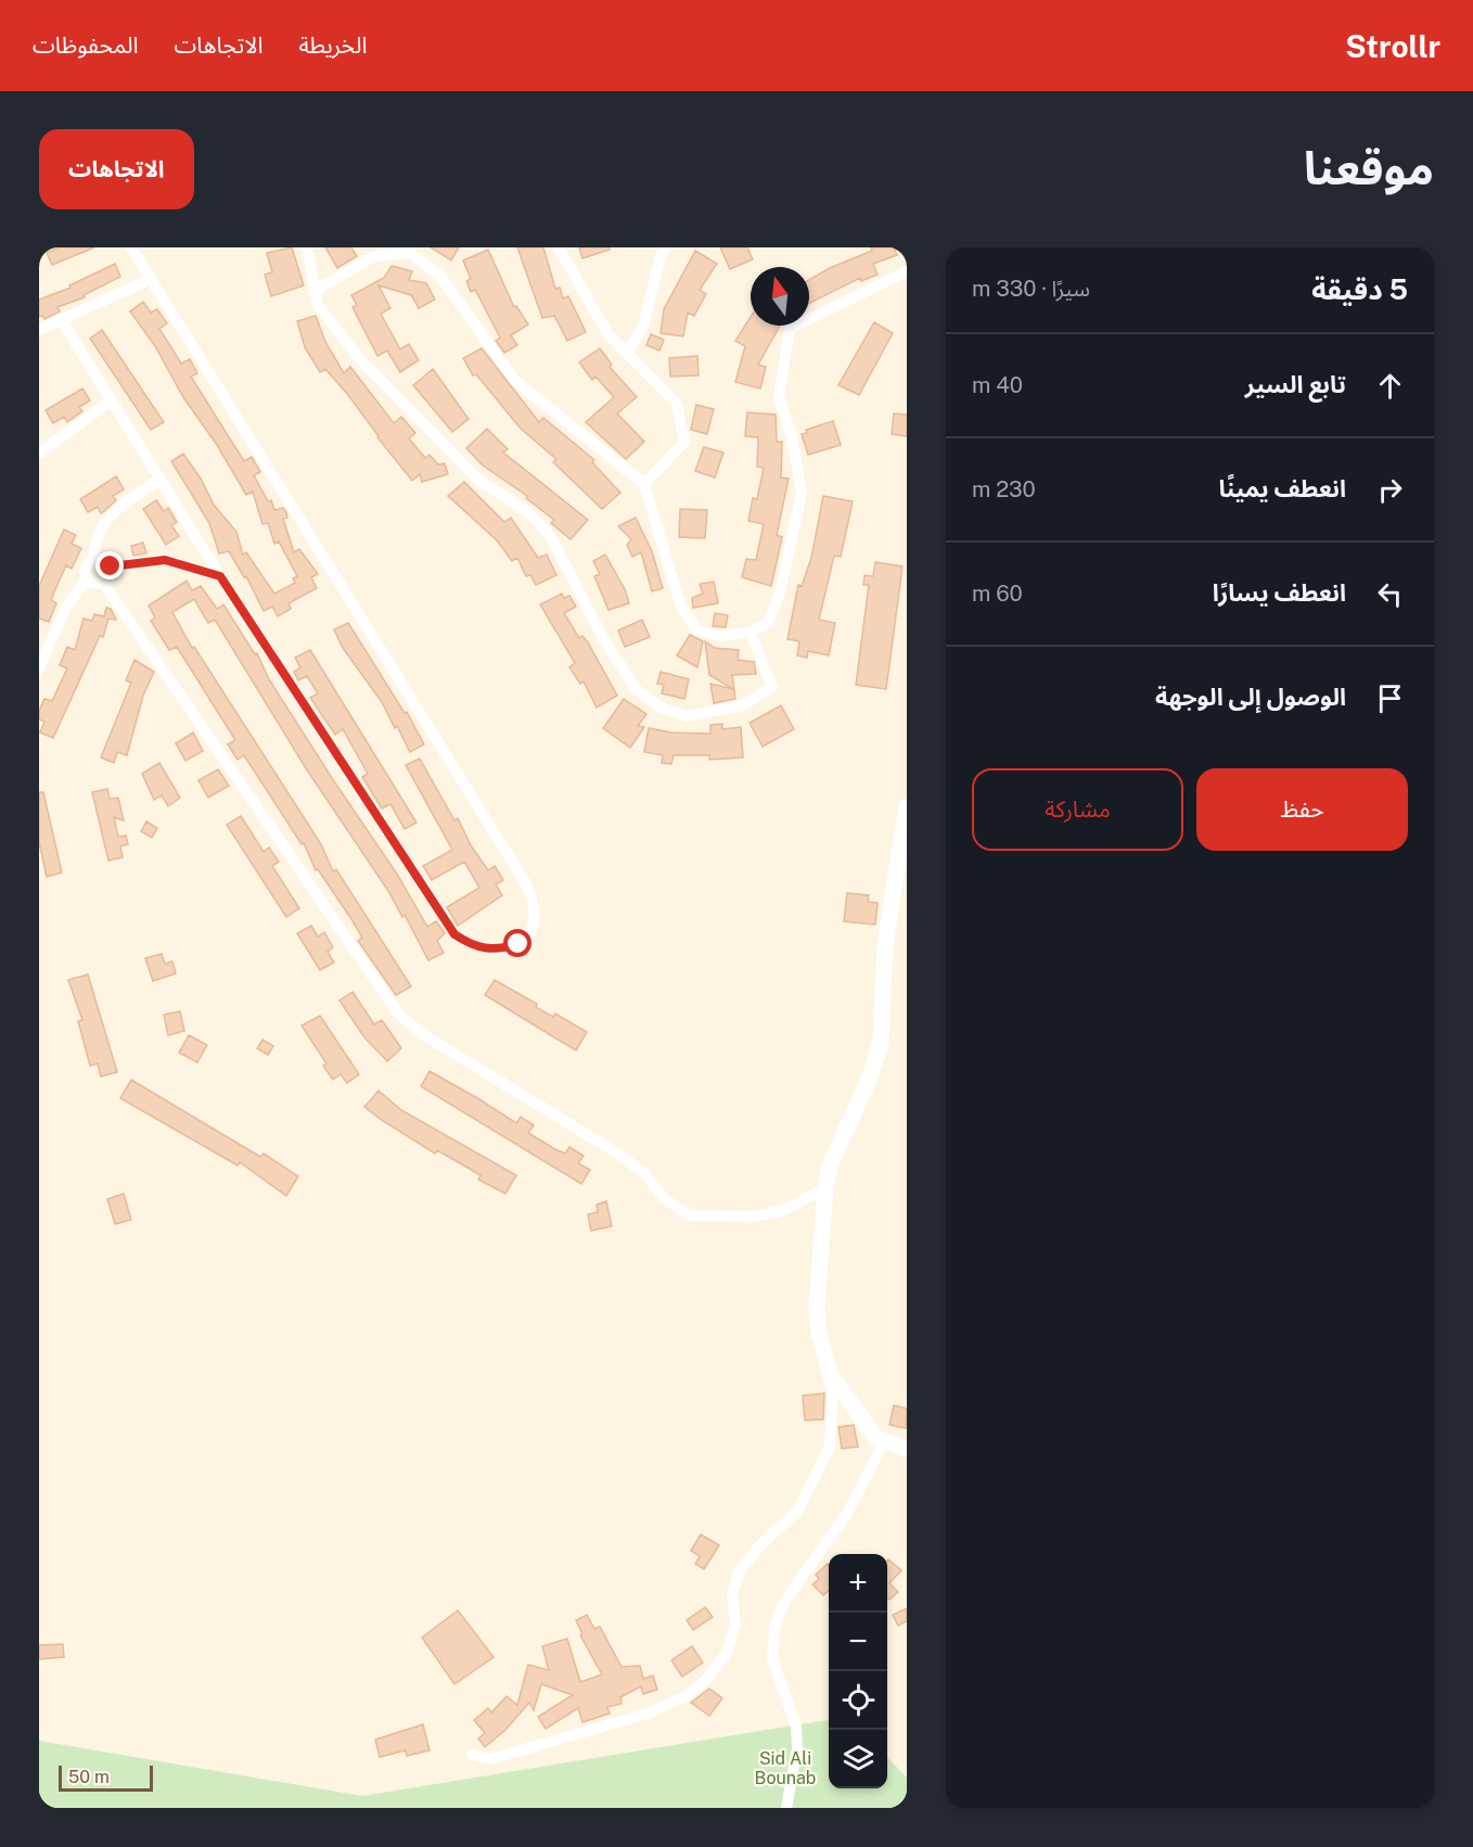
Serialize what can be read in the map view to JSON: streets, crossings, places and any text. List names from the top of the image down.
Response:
{
  "parks": ["Sid Ali Bounab"],
  "scale_bar": "50 m",
  "north": "top",
  "page": {
    "header": "Strollr",
    "nav": ["الخريطة", "الاتجاهات", "المحفوظات"],
    "title": "موقعنا",
    "buttons": [
      "الاتجاهات",
      ["حفظ", "مشاركة"]
    ],
    "heading": ["5 دقيقة", "سيرًا · 330 m"],
    "list": [
      ["تابع السير", "40 m"],
      ["انعطف يمينًا", "230 m"],
      ["انعطف يسارًا", "60 m"],
      "الوصول إلى الوجهة"
    ],
    "map_buttons": ["+", "−"],
    "scale": "50 m"
  }
}
